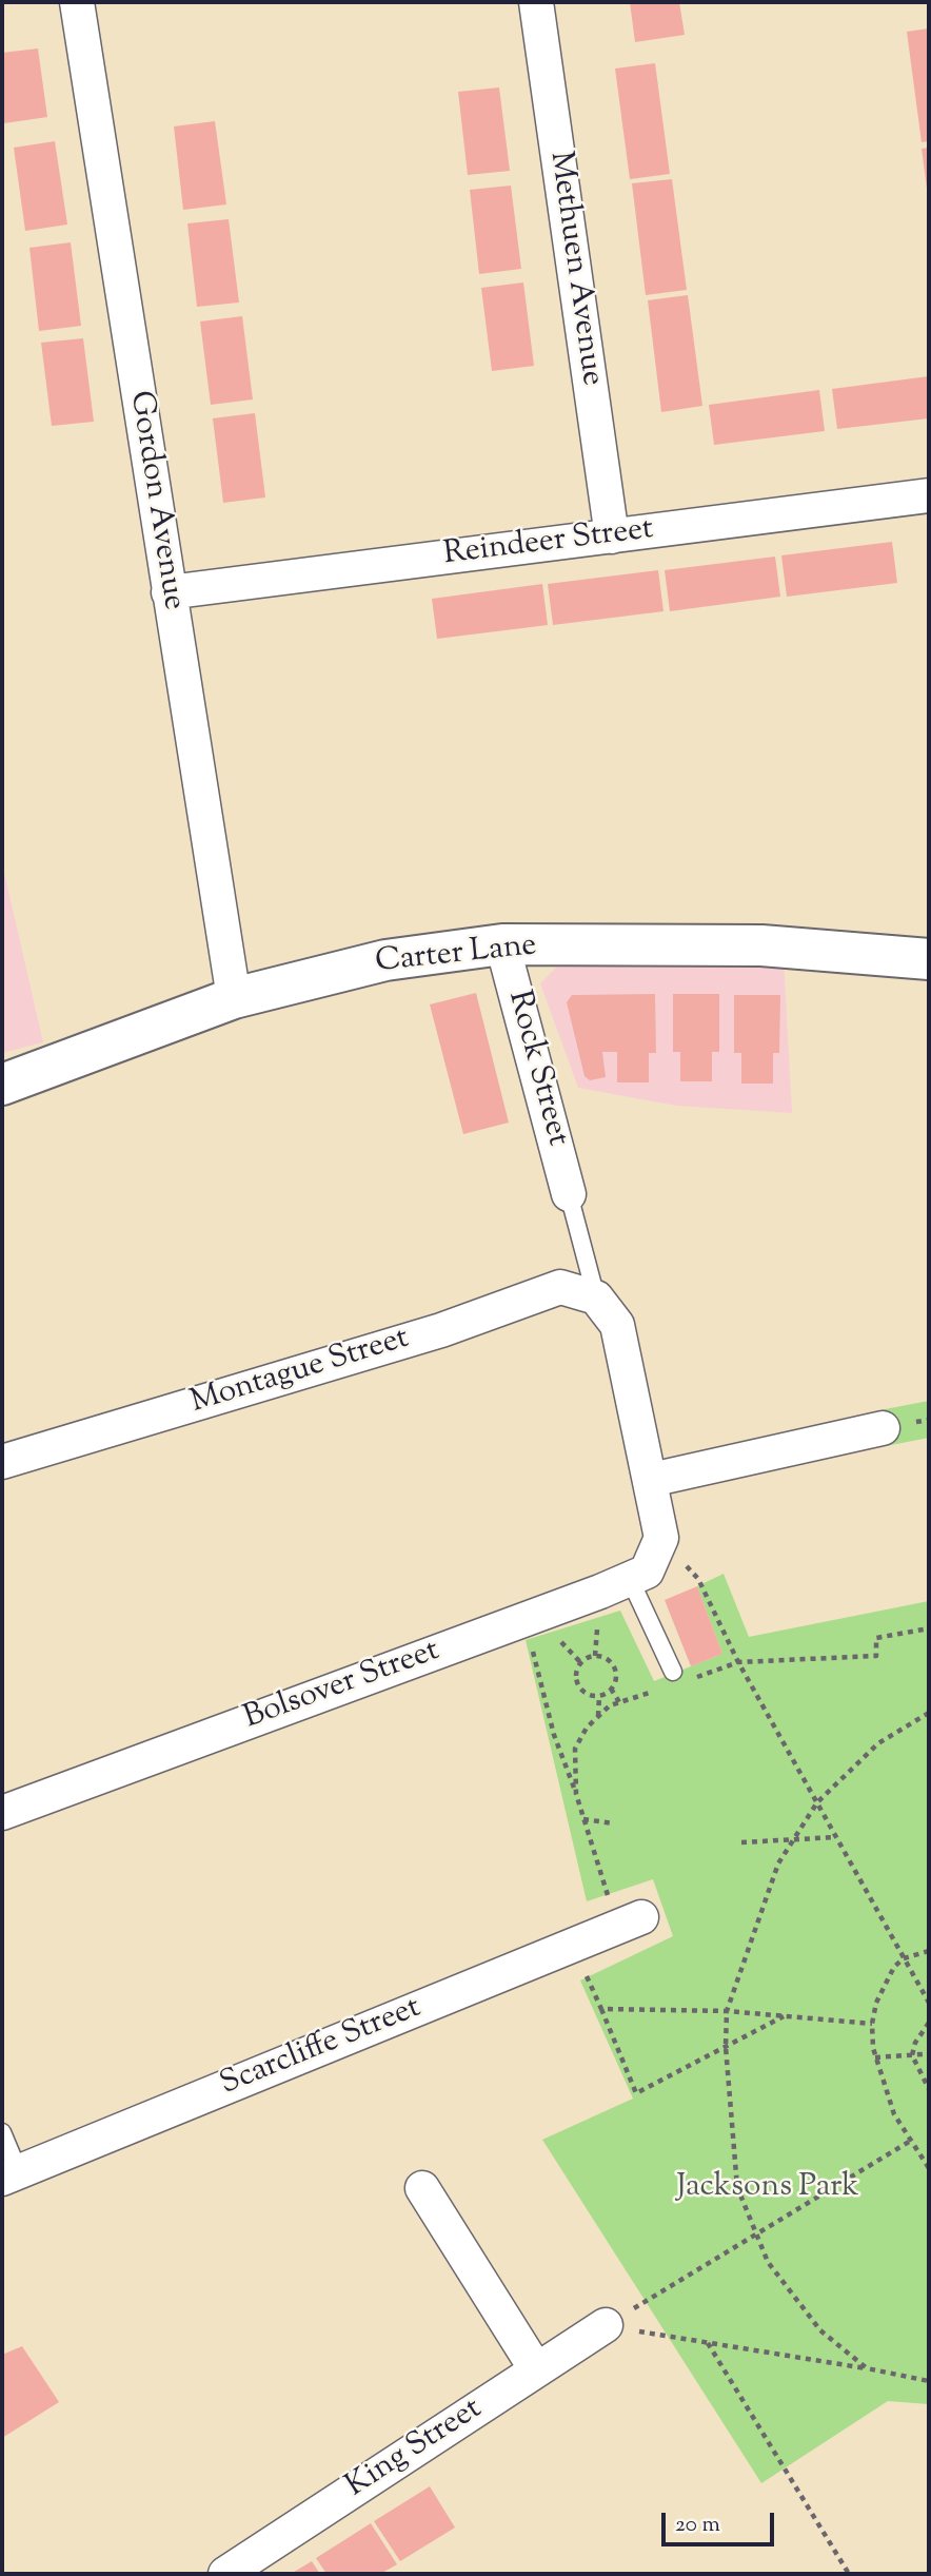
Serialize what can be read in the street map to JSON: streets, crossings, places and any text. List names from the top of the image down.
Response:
{
  "streets": {
    "main road": ["Carter Lane"],
    "street": [
      "Methuen Avenue",
      "Gordon Avenue",
      "Reindeer Street",
      "Rock Street",
      "Montague Street",
      "Bolsover Street",
      "Scarcliffe Street",
      "King Street"
    ]
  },
  "crossings": [
    ["Methuen Avenue", "Reindeer Street"],
    ["Gordon Avenue", "Reindeer Street"],
    ["Gordon Avenue", "Carter Lane"],
    ["Carter Lane", "Rock Street"]
  ],
  "parks": ["Jacksons Park"],
  "scale_bar": "20 m"
}
